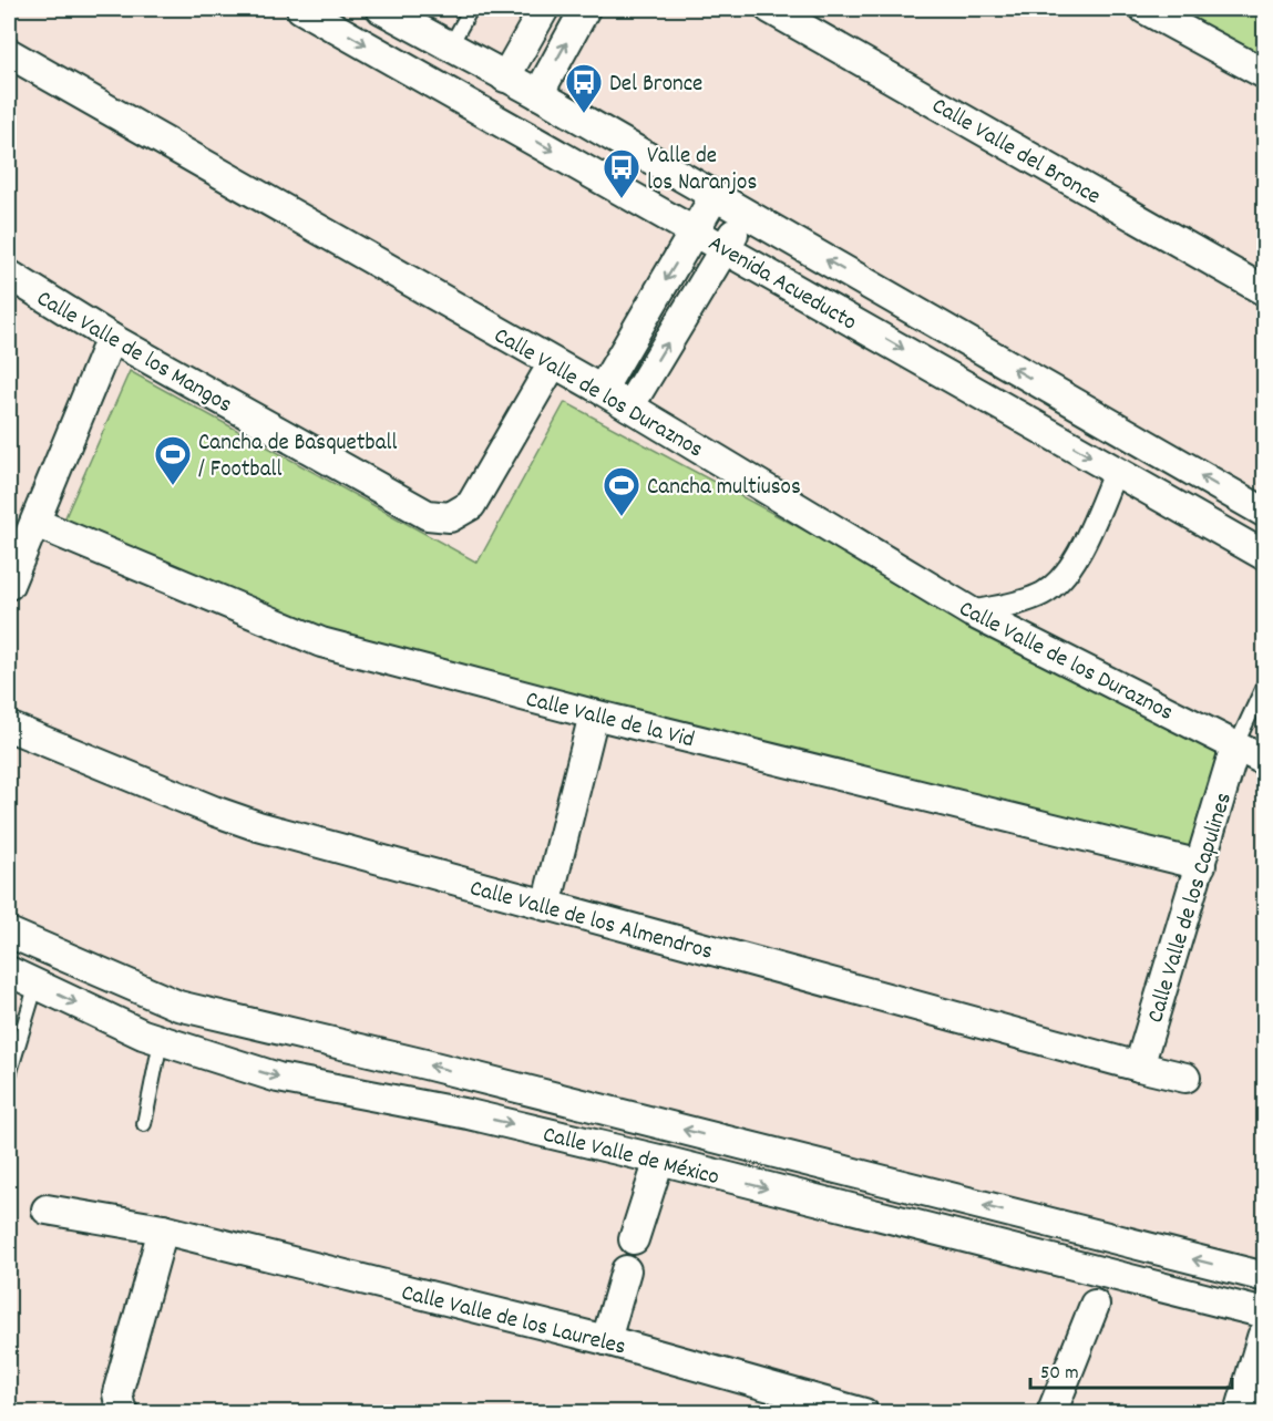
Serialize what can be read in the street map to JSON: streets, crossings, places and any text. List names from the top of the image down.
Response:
{
  "streets": {
    "street": [
      "Calle Valle del Bronce",
      "Avenida Acueducto",
      "Calle Valle de los Mangos",
      "Calle Valle de los Duraznos",
      "Calle Valle de la Vid",
      "Calle Valle de los Capulines",
      "Calle Valle de los Almendros",
      "Calle Valle de México",
      "Calle Valle de los Laureles"
    ]
  },
  "crossings": [
    ["Calle Valle de los Mangos", "Calle Valle de los Duraznos"],
    ["Calle Valle de los Duraznos", "Calle Valle de los Capulines"],
    ["Calle Valle de la Vid", "Calle Valle de los Capulines"],
    ["Calle Valle de los Capulines", "Calle Valle de los Almendros"]
  ],
  "places": {
    "bus stop": ["Del Bronce", "Valle de los Naranjos"],
    "sports": ["Cancha de Basquetball / Football", "Cancha multiusos"]
  },
  "scale_bar": "50 m"
}
